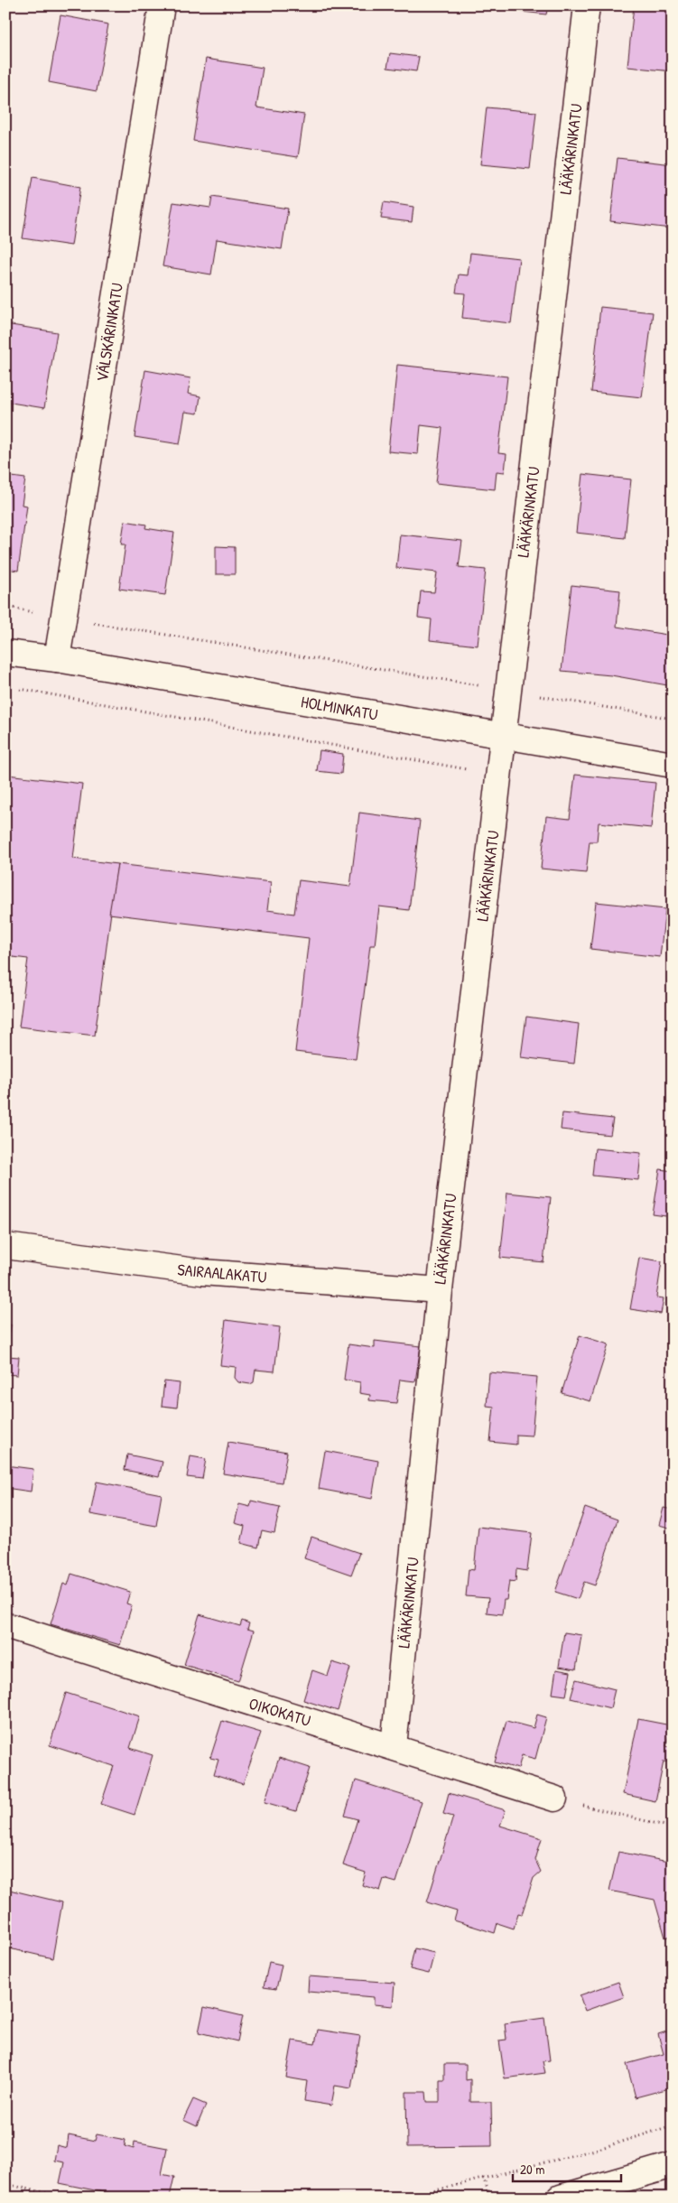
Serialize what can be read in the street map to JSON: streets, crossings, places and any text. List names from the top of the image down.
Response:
{
  "streets": {
    "street": [
      "LÄÄKÄRINKATU",
      "VÄLSKÄRINKATU",
      "HOLMINKATU",
      "SAIRAALAKATU",
      "OIKOKATU"
    ]
  },
  "crossings": [
    ["LÄÄKÄRINKATU", "HOLMINKATU"],
    ["LÄÄKÄRINKATU", "SAIRAALAKATU"],
    ["LÄÄKÄRINKATU", "OIKOKATU"],
    ["VÄLSKÄRINKATU", "HOLMINKATU"]
  ],
  "scale_bar": "20 m"
}
